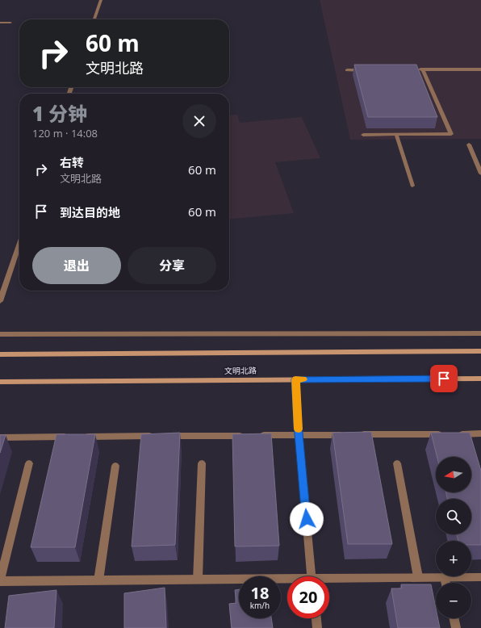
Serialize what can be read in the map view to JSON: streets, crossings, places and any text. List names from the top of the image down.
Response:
{
  "streets": {
    "street": ["文明北路"]
  },
  "north": "left",
  "page": {
    "turn": ["60 m", "文明北路"],
    "heading": ["1 分钟", "120 m · 14:08"],
    "list": [
      {
        "name": "右转",
        "note": "文明北路",
        "value": "60 m"
      },
      {
        "name": "到达目的地",
        "value": "60 m"
      }
    ],
    "buttons": ["退出", "分享"],
    "map_buttons": ["+", "−"],
    "speed": "18 km/h",
    "limit": "20"
  }
}
